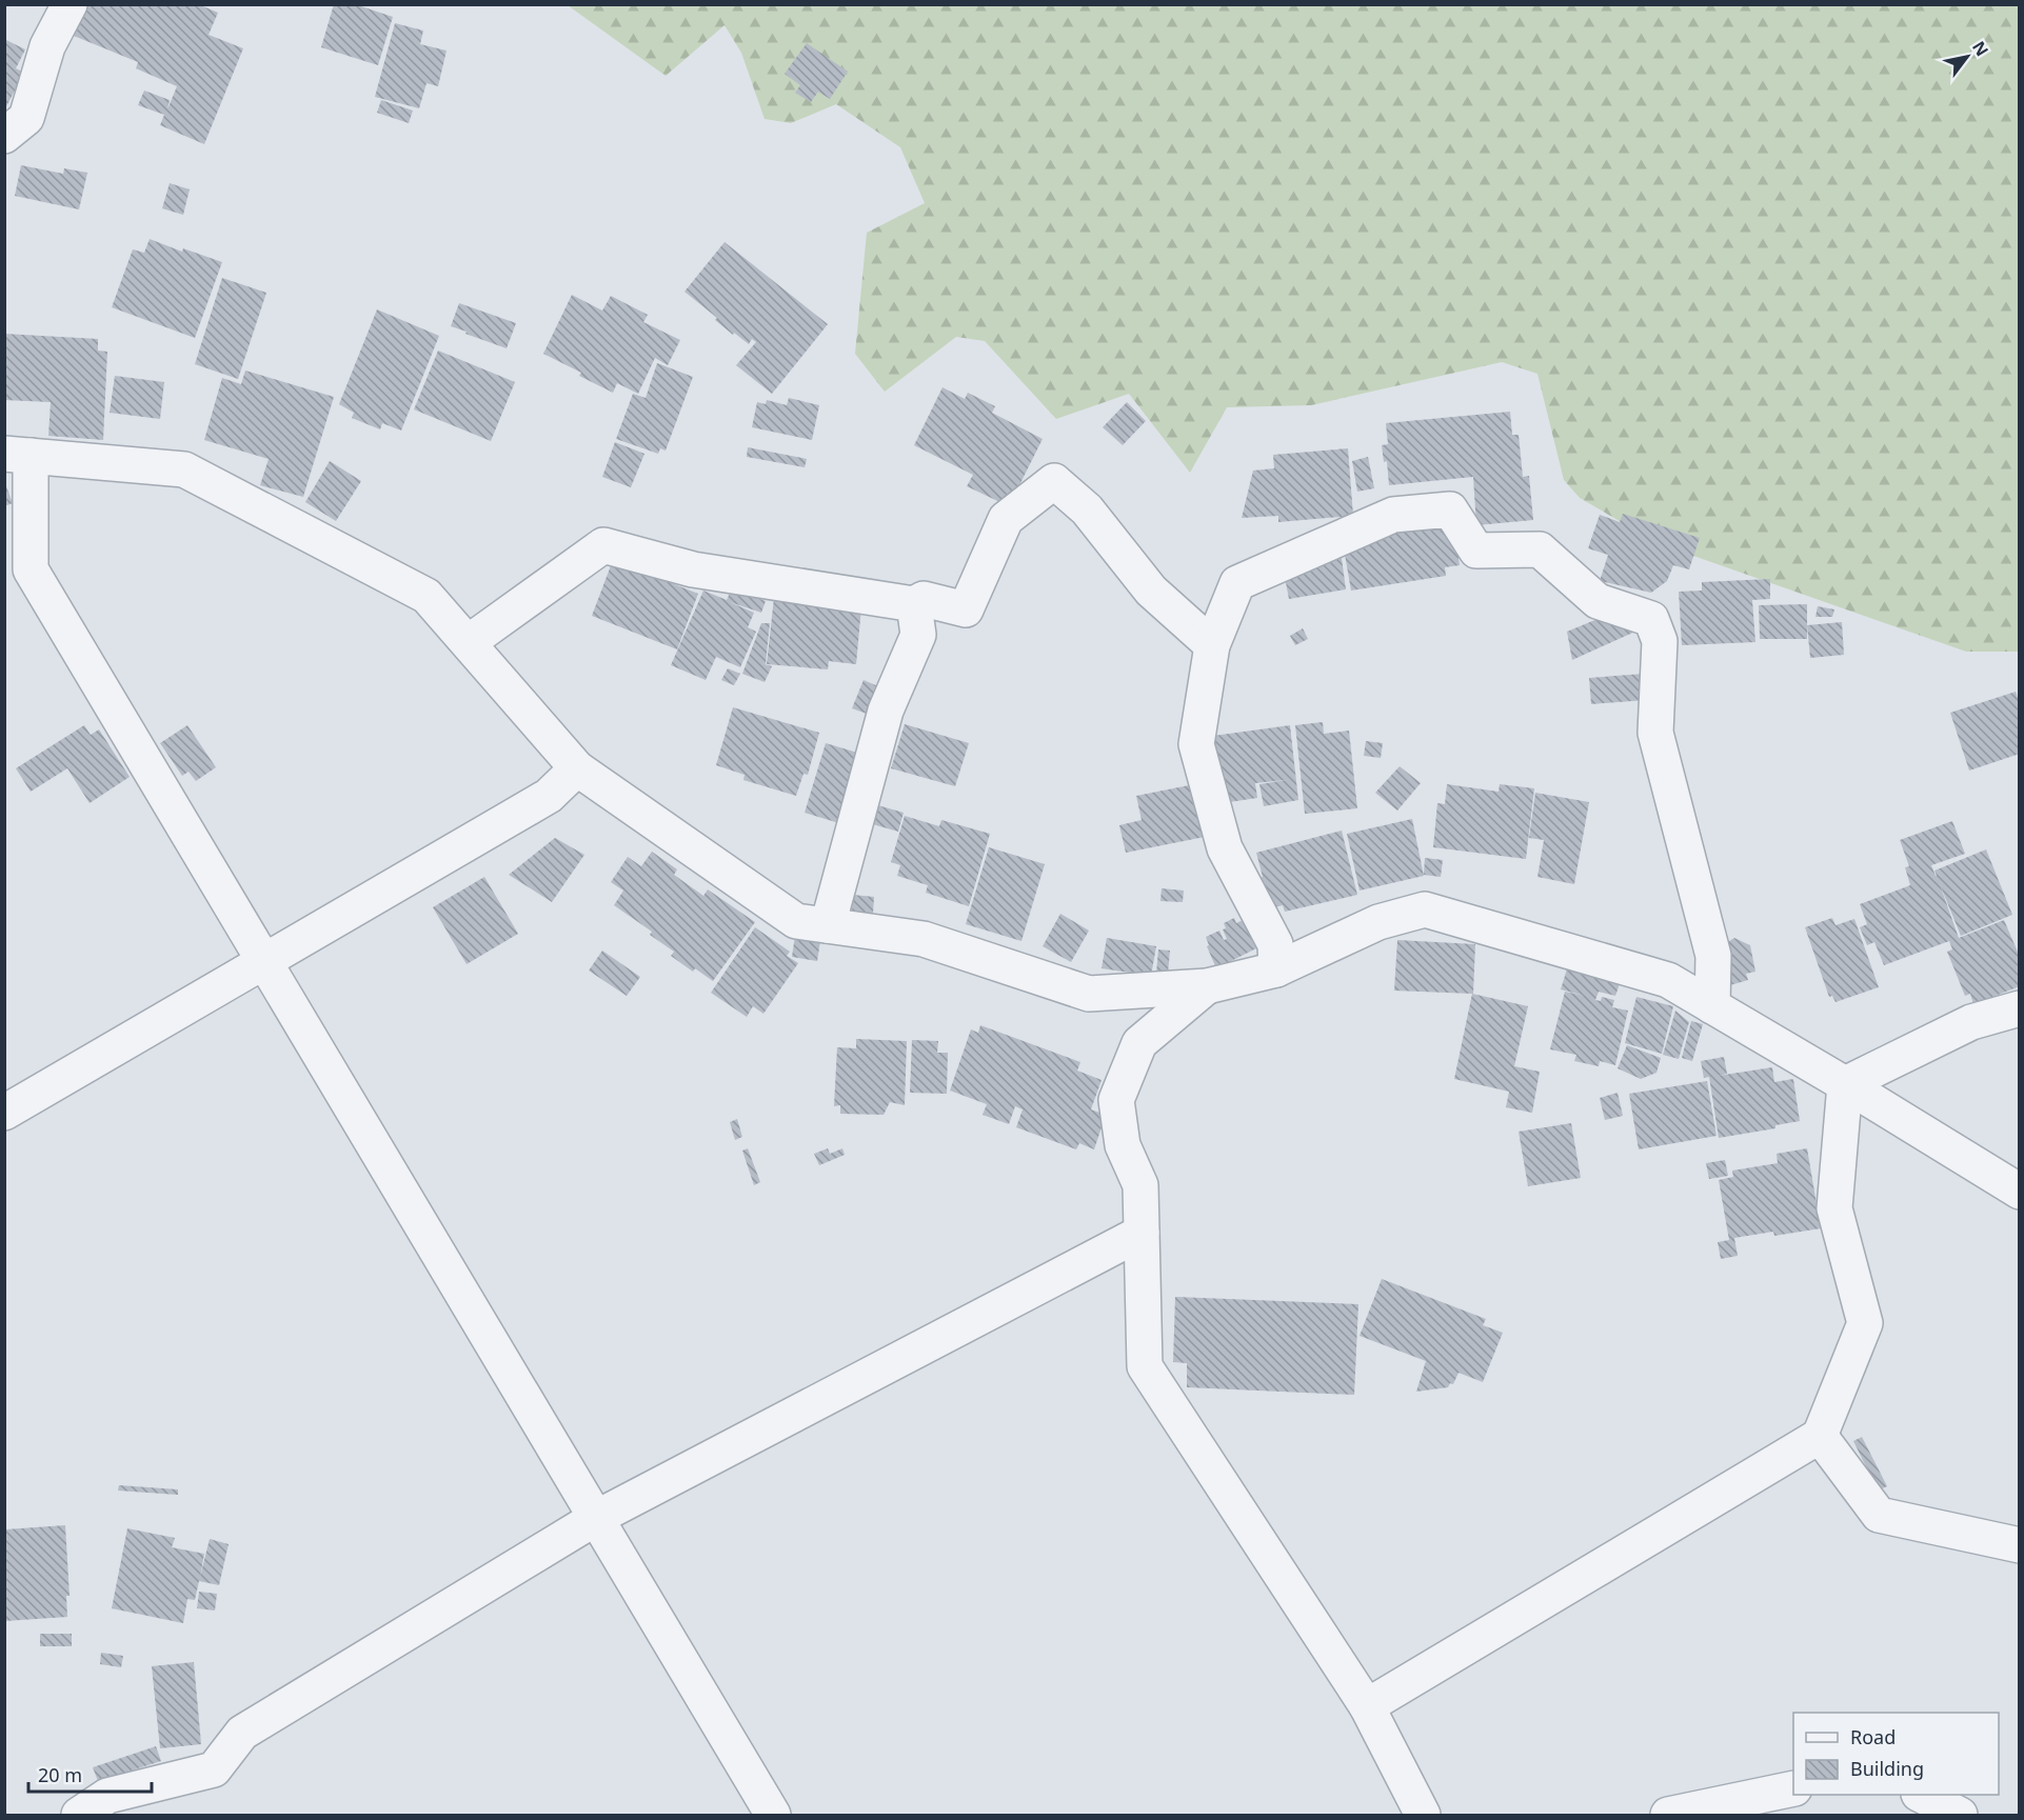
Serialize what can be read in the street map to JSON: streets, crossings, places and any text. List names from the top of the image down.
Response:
{
  "legend": ["Road", "Building"],
  "scale_bar": "20 m",
  "north": "top right"
}
